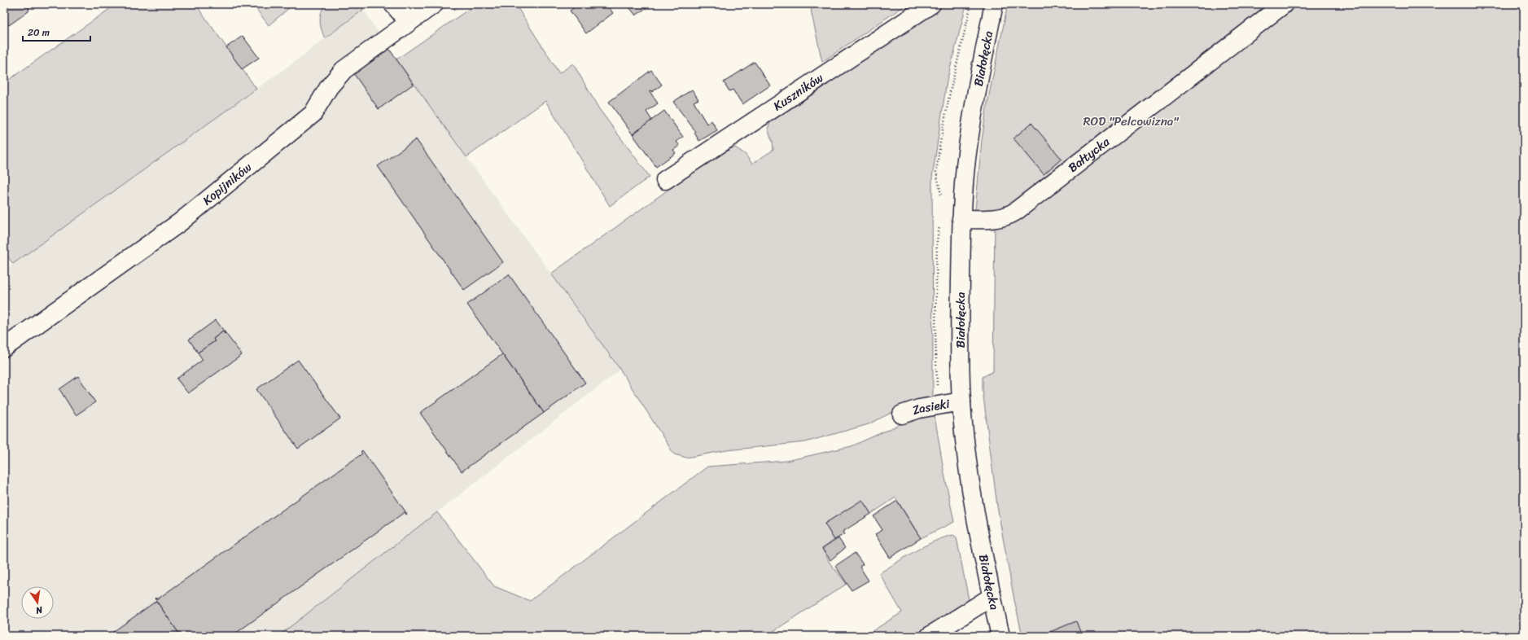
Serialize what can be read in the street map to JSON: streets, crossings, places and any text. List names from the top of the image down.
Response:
{
  "streets": {
    "street": [
      "Białołęcka",
      "Kuszników",
      "Bałtycka",
      "Kopijników",
      "Zasieki"
    ]
  },
  "crossings": [
    ["Białołęcka", "Bałtycka"],
    ["Białołęcka", "Zasieki"]
  ],
  "parks": ["ROD \"Pelcowizna\""],
  "scale_bar": "20 m",
  "north": "bottom"
}
